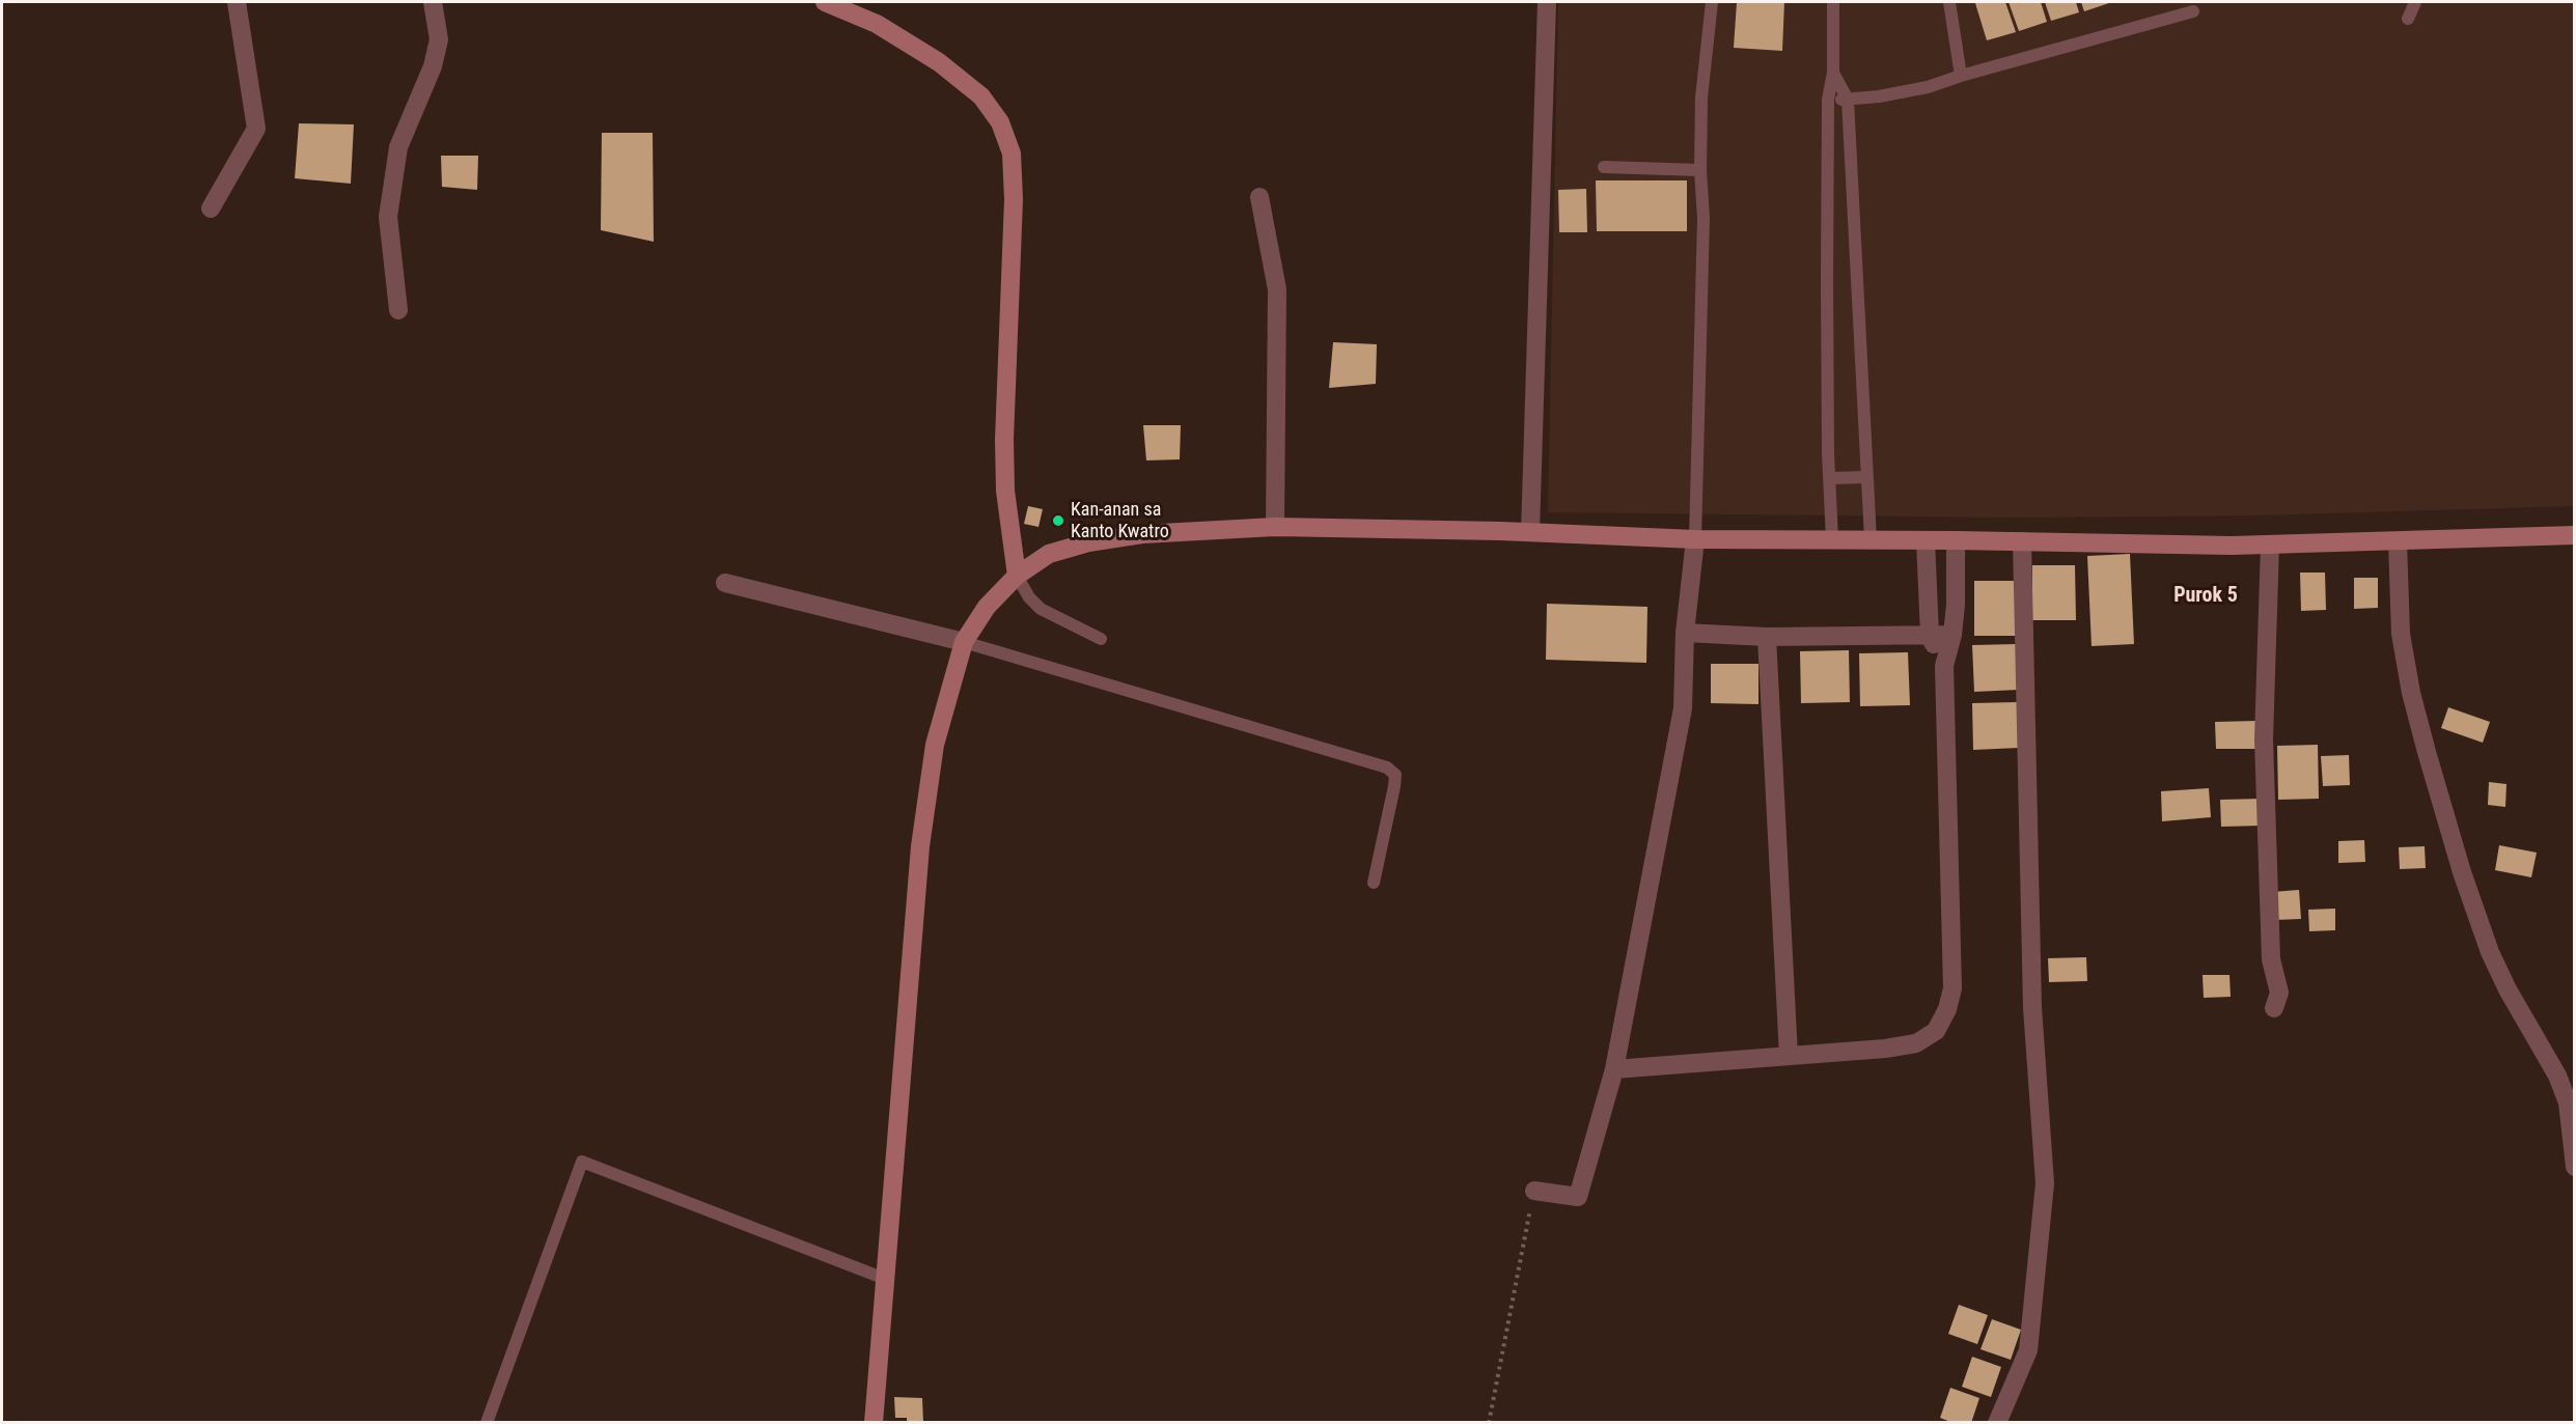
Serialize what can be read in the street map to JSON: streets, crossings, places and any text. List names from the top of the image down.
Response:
{
  "districts": ["Purok 5"],
  "places": ["Kan-anan sa Kanto Kwatro"]
}
